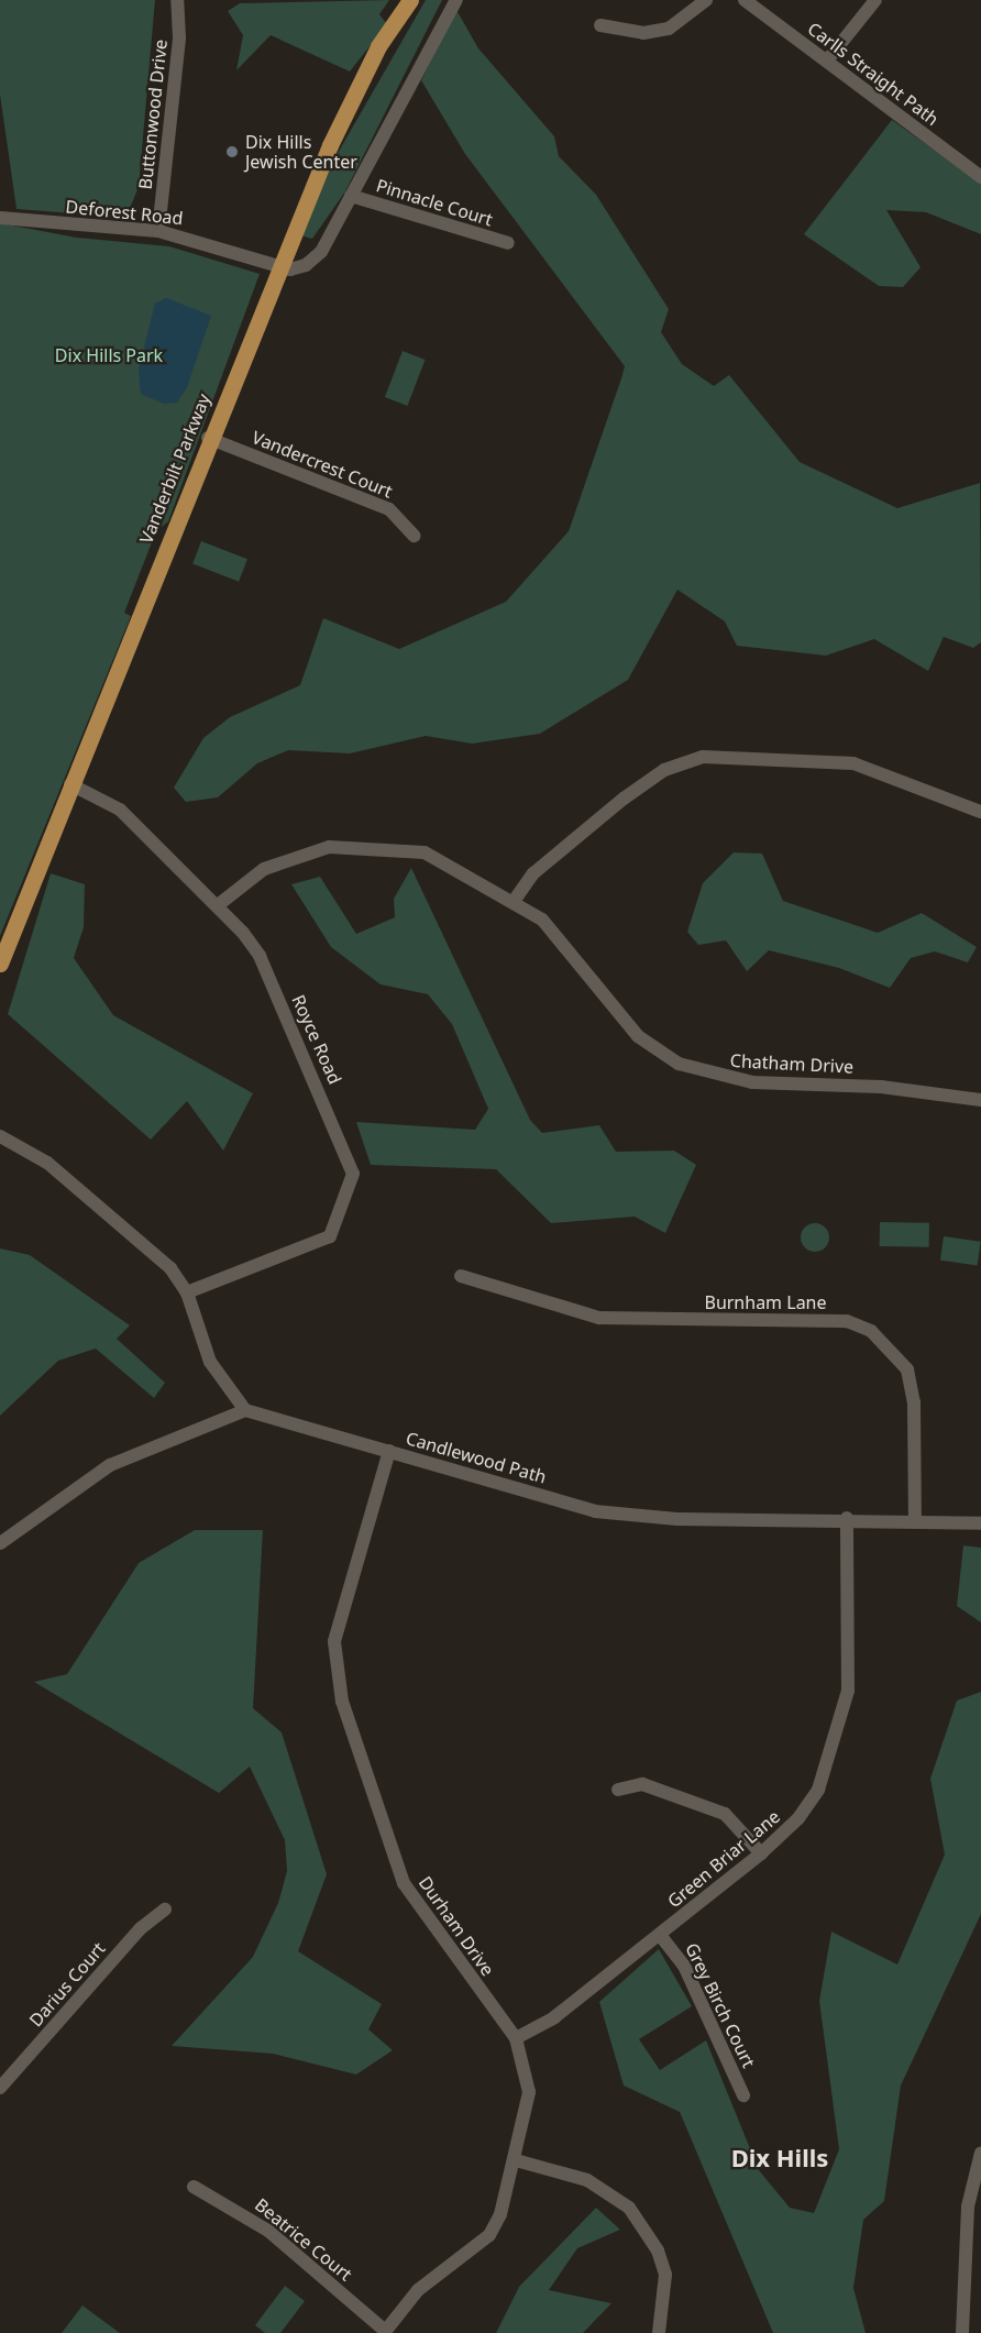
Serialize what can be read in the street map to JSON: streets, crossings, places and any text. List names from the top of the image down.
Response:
{
  "streets": {
    "main road": ["Vanderbilt Parkway"],
    "street": [
      "Carlls Straight Path",
      "Buttonwood Drive",
      "Pinnacle Court",
      "Deforest Road",
      "Vandercrest Court",
      "Royce Road",
      "Chatham Drive",
      "Burnham Lane",
      "Candlewood Path",
      "Green Briar Lane",
      "Durham Drive",
      "Darius Court",
      "Grey Birch Court",
      "Beatrice Court"
    ]
  },
  "crossings": [
    ["Buttonwood Drive", "Deforest Road"],
    ["Deforest Road", "Vanderbilt Parkway"],
    ["Vandercrest Court", "Vanderbilt Parkway"],
    ["Vanderbilt Parkway", "Royce Road"],
    ["Royce Road", "Chatham Drive"],
    ["Burnham Lane", "Candlewood Path"],
    ["Candlewood Path", "Green Briar Lane"],
    ["Candlewood Path", "Durham Drive"],
    ["Green Briar Lane", "Durham Drive"],
    ["Green Briar Lane", "Grey Birch Court"],
    ["Durham Drive", "Beatrice Court"]
  ],
  "districts": ["Dix Hills"],
  "parks": ["Dix Hills Park"],
  "places": ["Dix Hills Jewish Center"]
}
